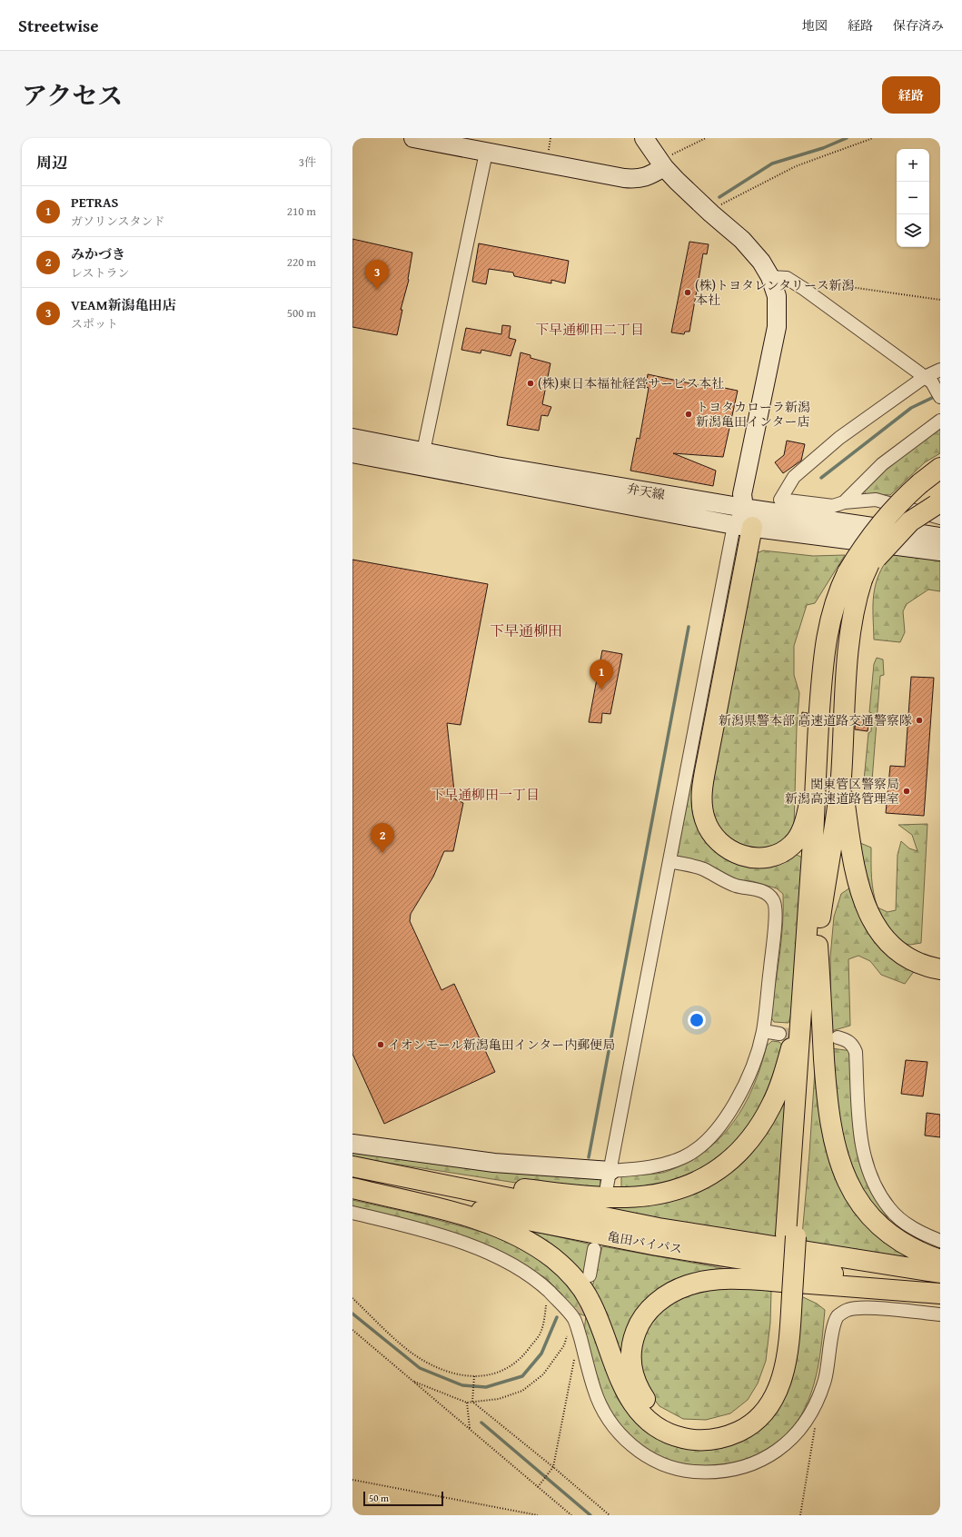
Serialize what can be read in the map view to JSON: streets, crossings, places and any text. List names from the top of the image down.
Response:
{
  "streets": {
    "highway": ["亀田バイパス"],
    "street": ["弁天線"]
  },
  "districts": ["下早通柳田二丁目", "下早通柳田", "下早通柳田一丁目"],
  "places": [
    "(株)トヨタレンタリース新潟 本社",
    "(株)東日本福祉経営サービス本社",
    "トヨタカローラ新潟 新潟亀田インター店",
    "新潟県警本部 高速道路交通警察隊",
    "関東管区警察局 新潟高速道路管理室",
    "イオンモール新潟亀田インター内郵便局"
  ],
  "scale_bar": "50 m",
  "page": {
    "header": "Streetwise",
    "nav": ["地図", "経路", "保存済み"],
    "title": "アクセス",
    "buttons": "経路",
    "heading": ["周辺", "3件"],
    "map_buttons": ["+", "−"],
    "list": [
      {
        "mark": "1",
        "name": "PETRAS",
        "note": "ガソリンスタンド",
        "value": "210 m"
      },
      {
        "mark": "2",
        "name": "みかづき",
        "note": "レストラン",
        "value": "220 m"
      },
      {
        "mark": "3",
        "name": "VEAM新潟亀田店",
        "note": "スポット",
        "value": "500 m"
      }
    ],
    "pins": ["3", "1", "2"],
    "scale": "50 m"
  }
}
